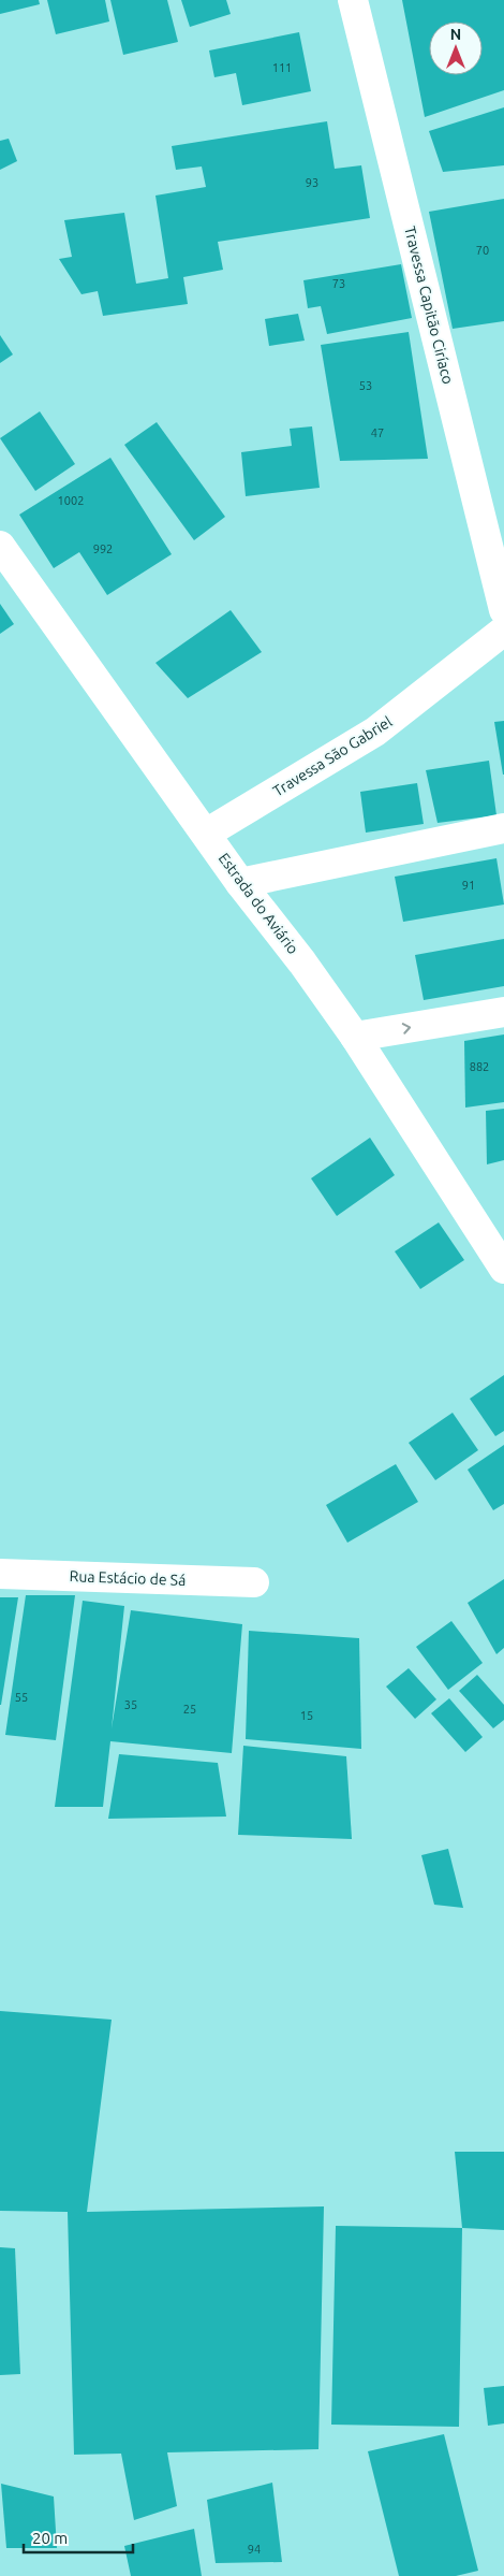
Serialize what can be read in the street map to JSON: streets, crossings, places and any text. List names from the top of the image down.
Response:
{
  "streets": {
    "street": [
      "Travessa Capitão Ciríaco",
      "Travessa São Gabriel",
      "Estrada do Aviário",
      "Rua Estácio de Sá"
    ]
  },
  "crossings": [
    ["Travessa São Gabriel", "Estrada do Aviário"]
  ],
  "house_numbers": [
    "111",
    "93",
    "70",
    "73",
    "53",
    "47",
    "1002",
    "992",
    "91",
    "882",
    "55",
    "35",
    "25",
    "15",
    "94"
  ],
  "scale_bar": "20 m",
  "north": "top"
}
